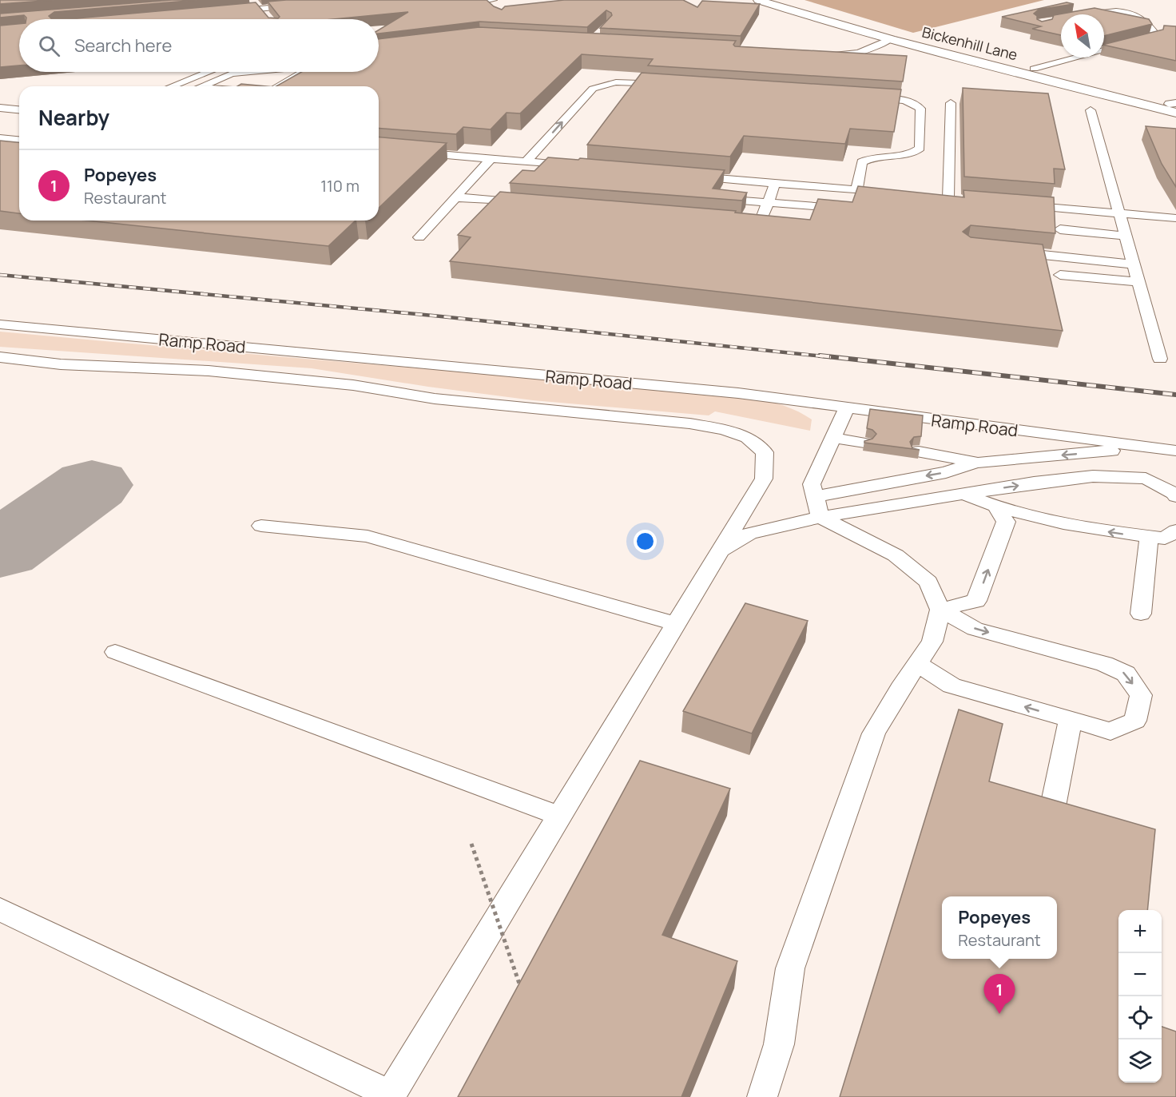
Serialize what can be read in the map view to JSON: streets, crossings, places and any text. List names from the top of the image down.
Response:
{
  "streets": {
    "main road": ["Bickenhill Lane"],
    "lane": ["Ramp Road"]
  },
  "north": "top left",
  "page": {
    "search": "Search here",
    "heading": "Nearby",
    "list": [
      {
        "mark": "1",
        "name": "Popeyes",
        "note": "Restaurant",
        "value": "110 m"
      }
    ],
    "popup": ["Popeyes", "Restaurant"],
    "map_buttons": ["+", "−"],
    "pins": "1"
  }
}
